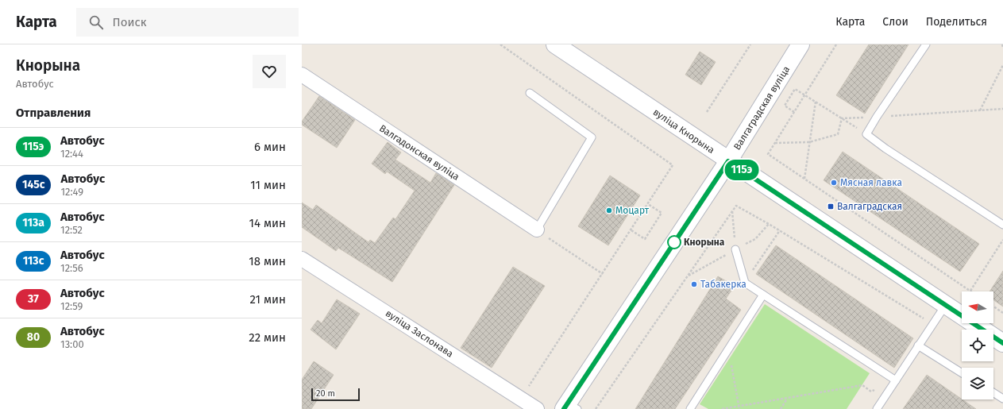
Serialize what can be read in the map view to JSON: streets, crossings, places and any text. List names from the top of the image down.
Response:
{
  "streets": {
    "main road": ["Валгаградская вуліца", "вуліца Кнорына"],
    "street": ["Валгадонская вуліца", "вуліца Заслонава"]
  },
  "crossings": [
    ["Валгаградская вуліца", "вуліца Кнорына"]
  ],
  "places": {
    "other": [
      "Мясная лавка",
      "Моцарт",
      "Кнорына",
      "Табакерка"
    ],
    "transit": ["Валгаградская"]
  },
  "lines": ["bus line 115э"],
  "scale_bar": "20 m",
  "north": "left",
  "page": {
    "header": "Карта",
    "search": "Поиск",
    "nav": ["Карта", "Слои", "Поделиться"],
    "heading": [
      ["Кнорына", "Автобус"],
      "Отправления"
    ],
    "on_map": "115э",
    "list": [
      {
        "mark": "115э",
        "name": "Автобус",
        "note": "12:44",
        "value": "6 мин"
      },
      {
        "mark": "145с",
        "name": "Автобус",
        "note": "12:49",
        "value": "11 мин"
      },
      {
        "mark": "113а",
        "name": "Автобус",
        "note": "12:52",
        "value": "14 мин"
      },
      {
        "mark": "113с",
        "name": "Автобус",
        "note": "12:56",
        "value": "18 мин"
      },
      {
        "mark": "37",
        "name": "Автобус",
        "note": "12:59",
        "value": "21 мин"
      },
      {
        "mark": "80",
        "name": "Автобус",
        "note": "13:00",
        "value": "22 мин"
      }
    ],
    "scale": "20 m"
  }
}
